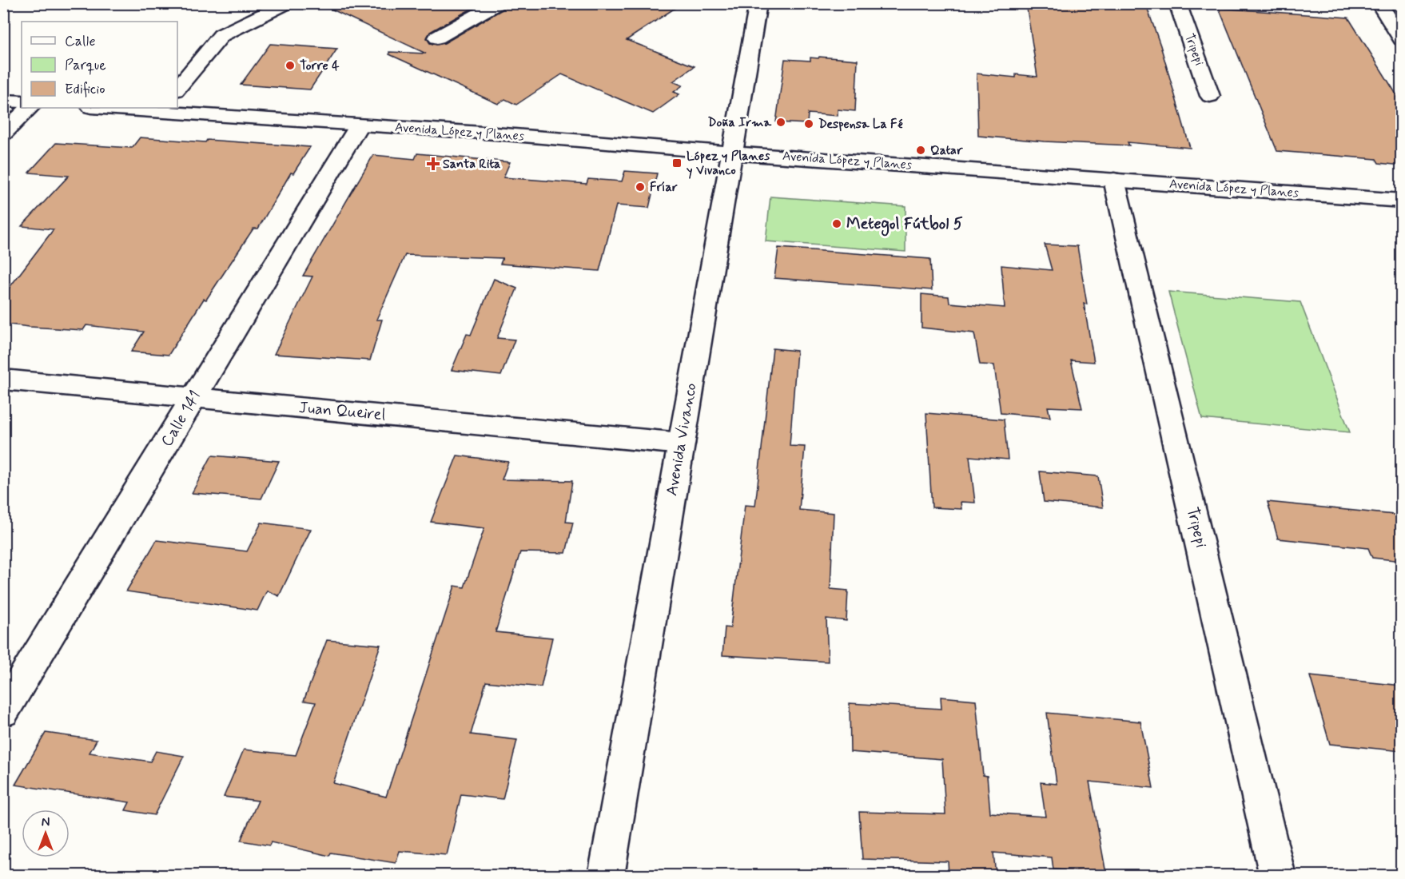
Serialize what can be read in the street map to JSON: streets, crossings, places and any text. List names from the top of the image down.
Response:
{
  "streets": {
    "street": [
      "Tripepi",
      "Avenida López y Planes",
      "Juan Queirel",
      "Calle 141",
      "Avenida Vivanco"
    ]
  },
  "crossings": [
    ["Tripepi", "Avenida López y Planes"],
    ["Avenida López y Planes", "Calle 141"],
    ["Avenida López y Planes", "Avenida Vivanco"],
    ["Juan Queirel", "Calle 141"],
    ["Juan Queirel", "Avenida Vivanco"]
  ],
  "places": {
    "other": [
      "Torre 4",
      "Doña Irma",
      "Despensa La Fé",
      "Qatar",
      "Fríar",
      "Metegol Fútbol 5"
    ],
    "transit": ["López y Planes y Vivanco"],
    "health": ["Santa Rita"]
  },
  "legend": ["Calle", "Parque", "Edificio"],
  "north": "top"
}
